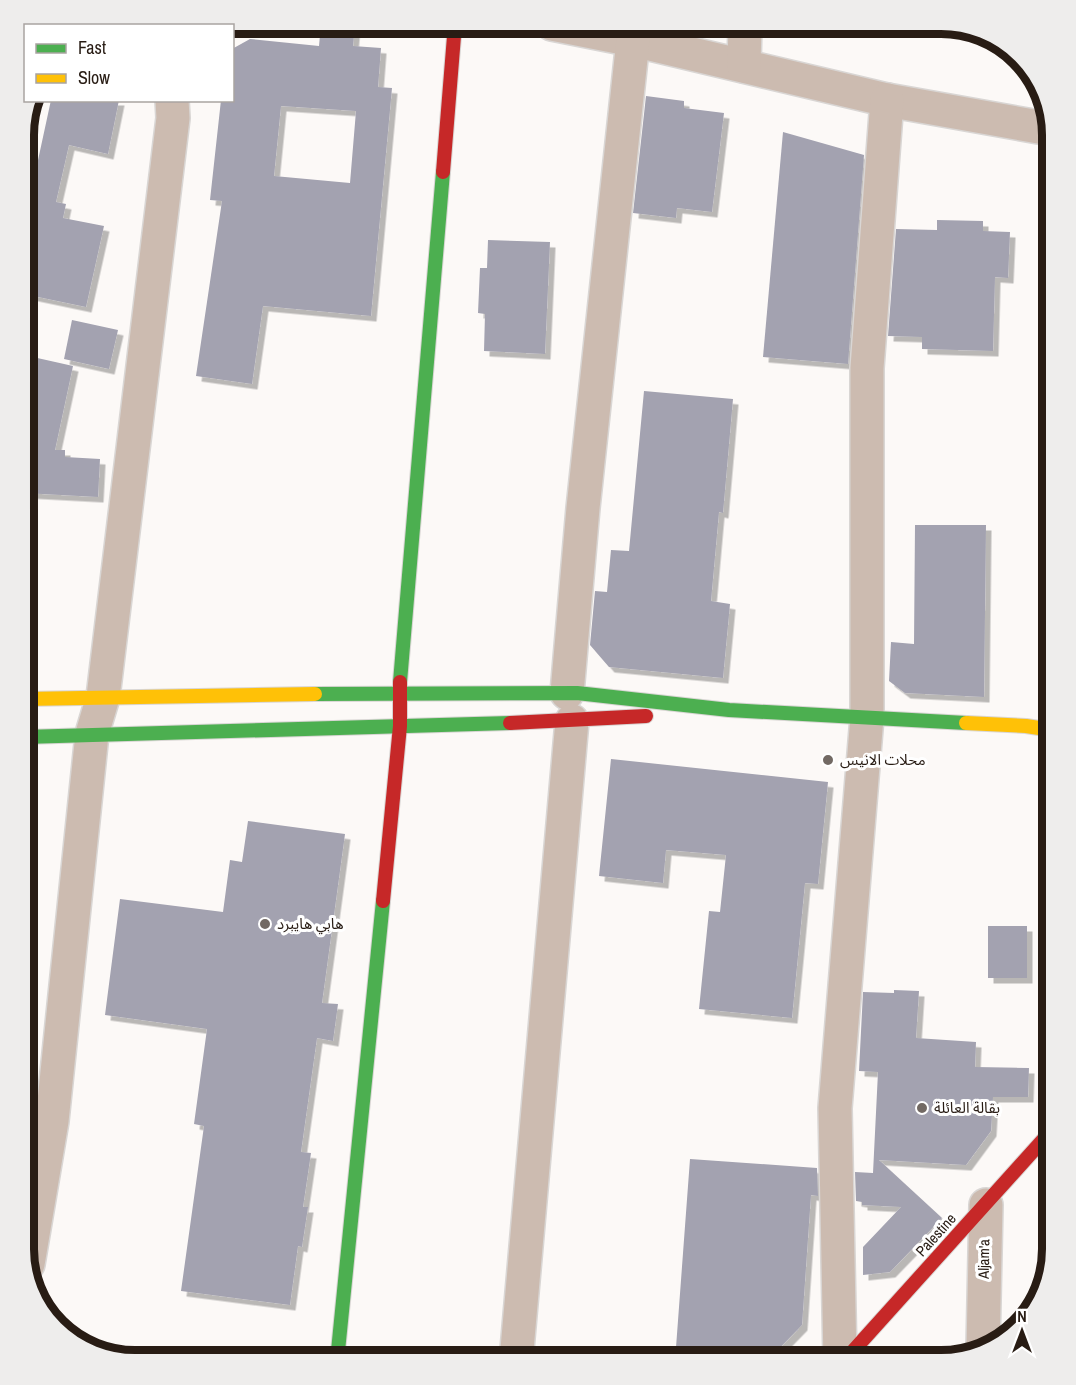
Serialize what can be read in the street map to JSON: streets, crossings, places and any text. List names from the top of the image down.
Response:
{
  "streets": {
    "street": ["Palestine", "Aljam'a"]
  },
  "crossings": [
    ["Palestine", "Aljam'a"]
  ],
  "places": ["محلات الانيس", "هابي هايبرد", "بقالة العائلة"],
  "legend": ["Fast", "Slow"],
  "north": "top"
}
